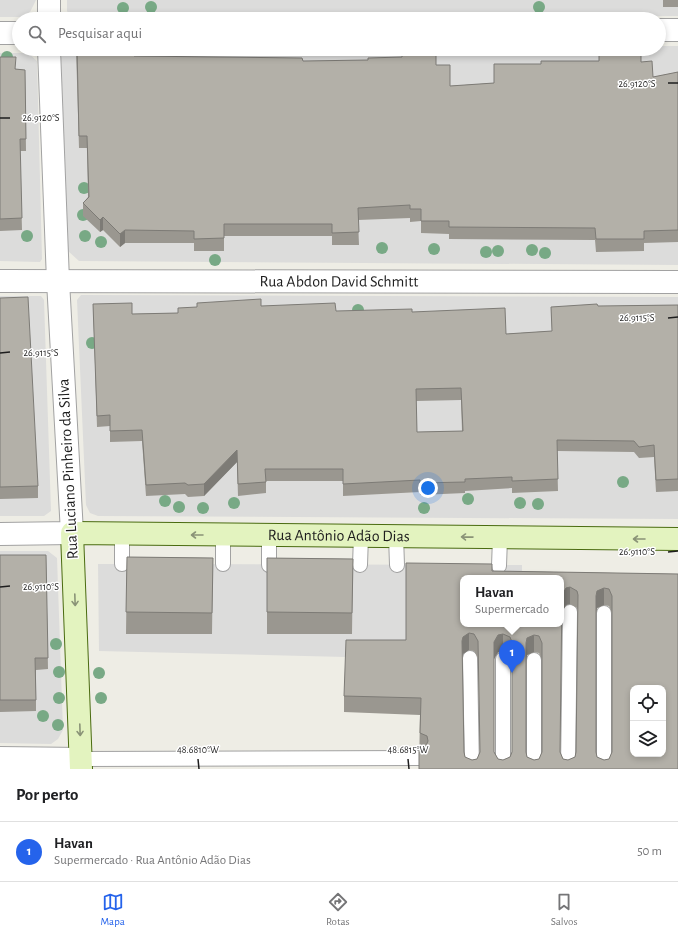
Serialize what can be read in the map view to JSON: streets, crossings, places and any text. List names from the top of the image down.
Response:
{
  "streets": {
    "main road": ["Rua Luciano Pinheiro da Silva", "Rua Antônio Adão Dias"],
    "street": ["Rua Abdon David Schmitt"]
  },
  "crossings": [
    ["Rua Abdon David Schmitt", "Rua Luciano Pinheiro da Silva"],
    ["Rua Luciano Pinheiro da Silva", "Rua Antônio Adão Dias"]
  ],
  "one_way": ["Rua Antônio Adão Dias"],
  "page": {
    "search": "Pesquisar aqui",
    "popup": ["Havan", "Supermercado"],
    "pins": "1",
    "heading": "Por perto",
    "list": [
      {
        "mark": "1",
        "name": "Havan",
        "note": "Supermercado · Rua Antônio Adão Dias",
        "value": "50 m"
      }
    ],
    "nav": ["Mapa", "Rotas", "Salvos"]
  },
  "coordinates": [
    "26.9120°S",
    "26.9115°S",
    "26.9110°S",
    "48.6810°W",
    "48.6815°W"
  ]
}
